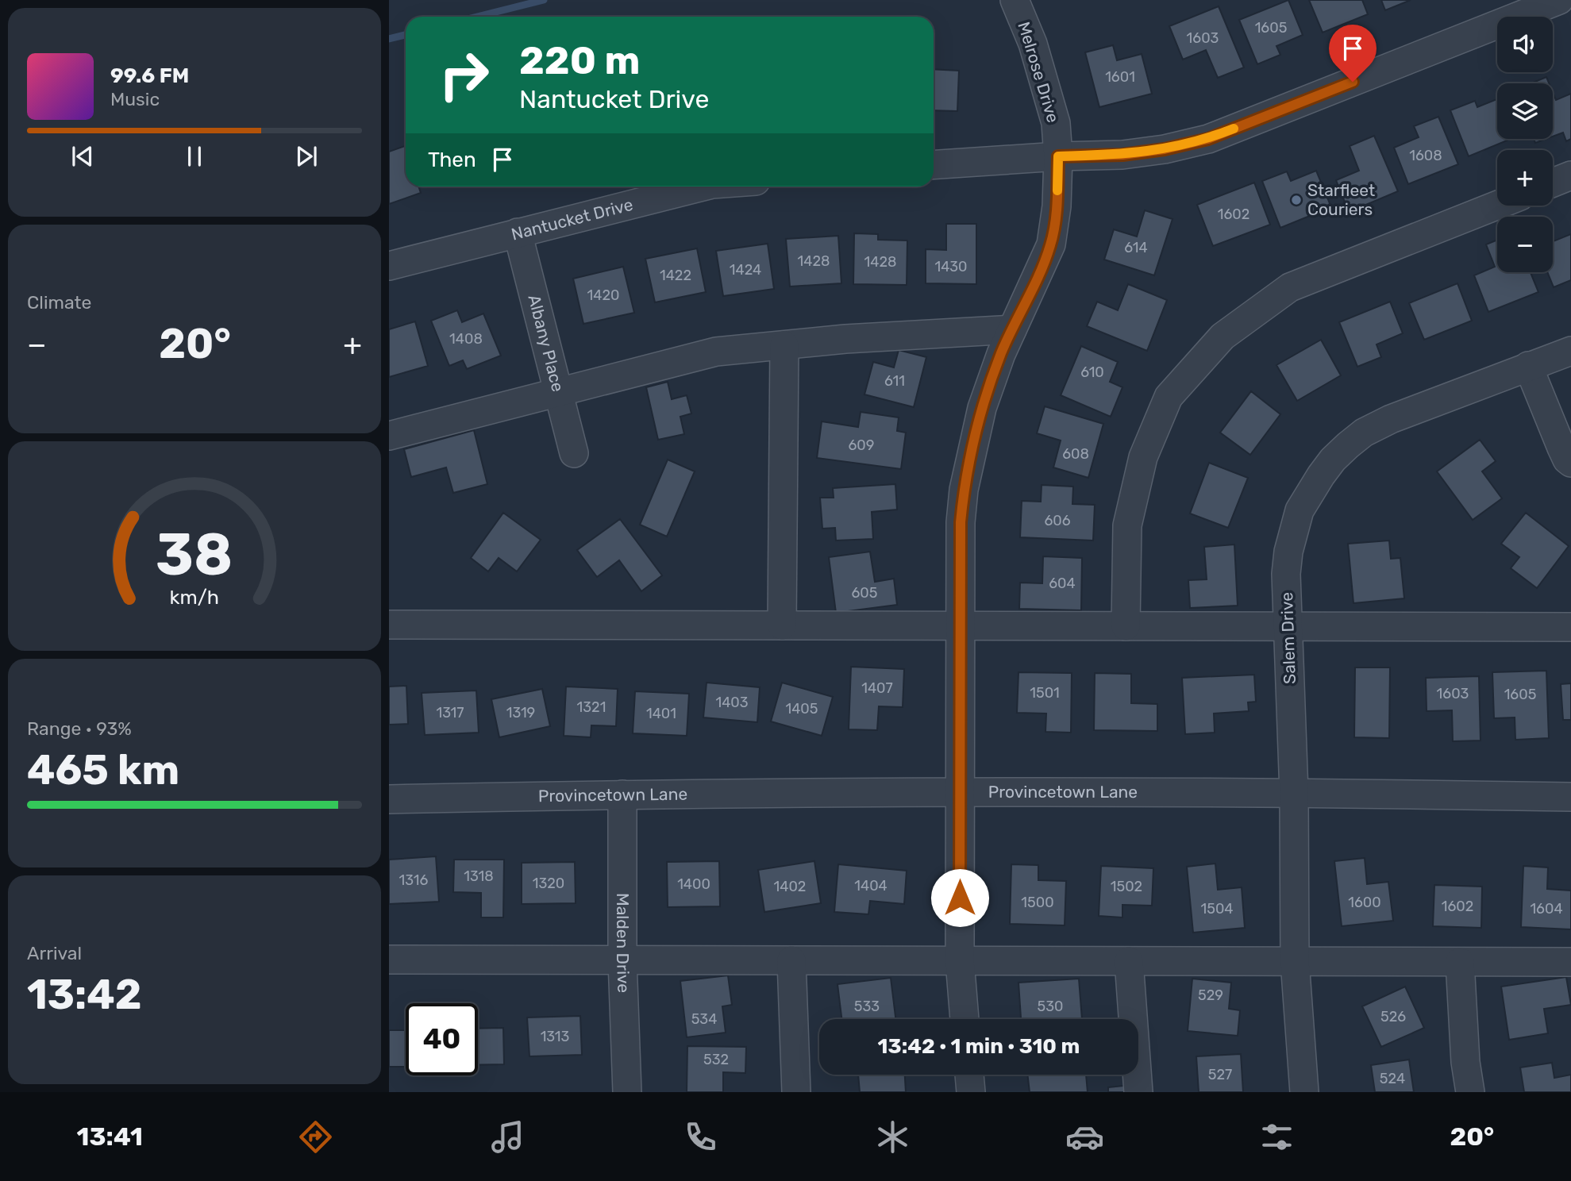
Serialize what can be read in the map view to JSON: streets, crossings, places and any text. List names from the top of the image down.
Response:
{
  "streets": {
    "street": [
      "Melrose Drive",
      "Nantucket Drive",
      "Albany Place",
      "Salem Drive",
      "Provincetown Lane",
      "Malden Drive"
    ]
  },
  "crossings": [
    ["Melrose Drive", "Provincetown Lane"],
    ["Nantucket Drive", "Albany Place"],
    ["Salem Drive", "Provincetown Lane"],
    ["Provincetown Lane", "Malden Drive"]
  ],
  "places": ["Starfleet Couriers"],
  "house_numbers": [
    "1605",
    "1603",
    "1601",
    "1608",
    "1602",
    "614",
    "1428",
    "1428",
    "1430",
    "1424",
    "1422",
    "1420",
    "1408",
    "610",
    "611",
    "609",
    "608",
    "606",
    "604",
    "605",
    "1407",
    "1501",
    "1603",
    "1605",
    "1403",
    "1321",
    "1405",
    "1317",
    "1319",
    "1401",
    "1318",
    "1316",
    "1320",
    "1400",
    "1404",
    "1402",
    "1502",
    "1500",
    "1600",
    "1602",
    "1504",
    "1604",
    "529",
    "533",
    "530",
    "526",
    "534",
    "1313",
    "532",
    "527",
    "524"
  ],
  "page": {
    "map_buttons": ["+", "−"],
    "turn": ["220 m", "Nantucket Drive"],
    "song": ["99.6 FM", "Music"],
    "then": "Then",
    "tile": [
      "Climate",
      ["Range · 93%", "465 km"],
      ["Arrival", "13:42"]
    ],
    "heat": ["−", "20°", "+"],
    "limit": "40",
    "trip": "13:42 · 1 min · 310 m",
    "tabs": ["13:41", "20°"],
    "gauge": ["38", "km/h"]
  }
}
